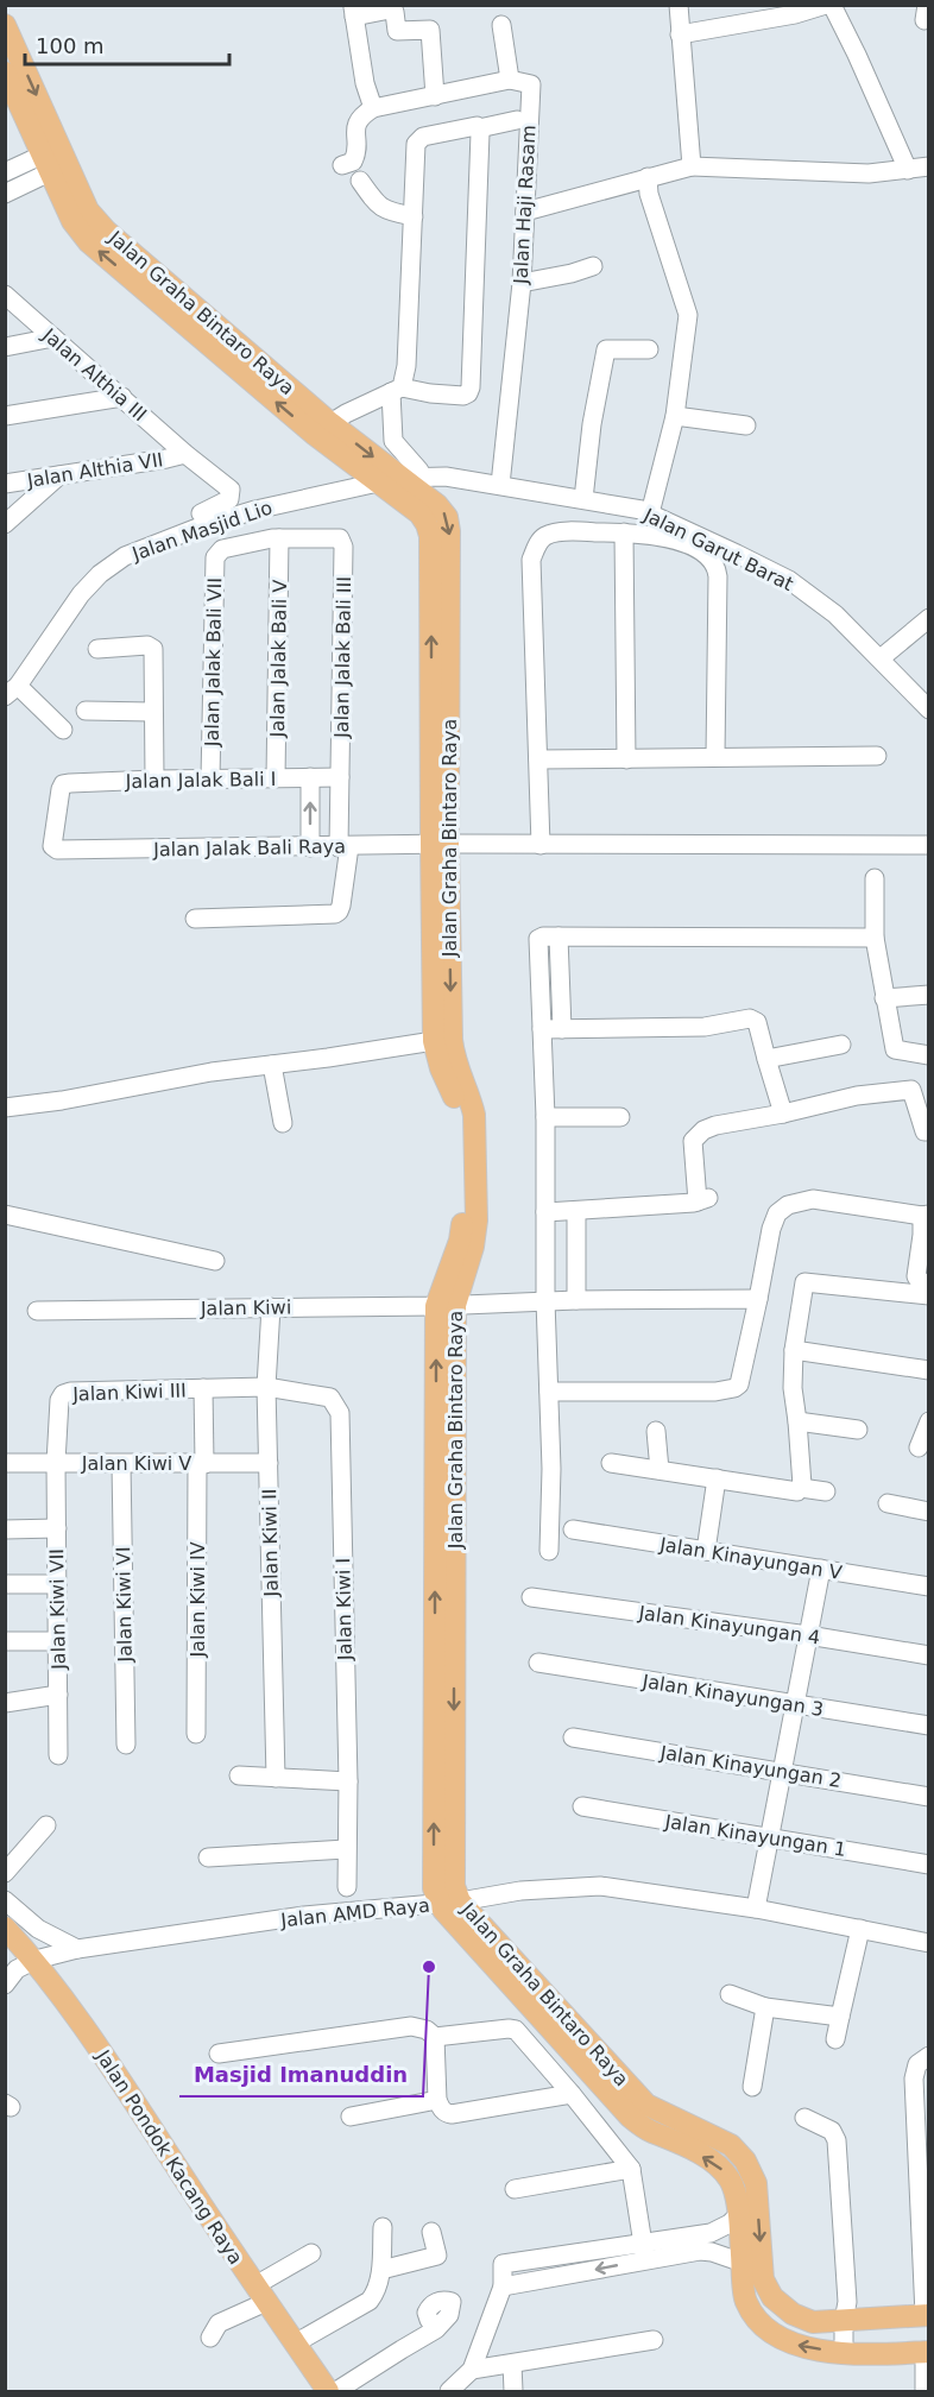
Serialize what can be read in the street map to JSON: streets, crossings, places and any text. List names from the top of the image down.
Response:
{
  "streets": {
    "main road": ["Jalan Graha Bintaro Raya", "Jalan Pondok Kacang Raya"],
    "street": [
      "Jalan Haji Rasam",
      "Jalan Althia III",
      "Jalan Althia VII",
      "Jalan Masjid Lio",
      "Jalan Garut Barat",
      "Jalan Jalak Bali III",
      "Jalan Jalak Bali V",
      "Jalan Jalak Bali VII",
      "Jalan Jalak Bali I",
      "Jalan Jalak Bali Raya",
      "Jalan Kiwi",
      "Jalan Kiwi III",
      "Jalan Kiwi V",
      "Jalan Kiwi II",
      "Jalan Kinayungan V",
      "Jalan Kiwi IV",
      "Jalan Kiwi VI",
      "Jalan Kiwi VII",
      "Jalan Kiwi I",
      "Jalan Kinayungan 4",
      "Jalan Kinayungan 3",
      "Jalan Kinayungan 2",
      "Jalan Kinayungan 1",
      "Jalan AMD Raya"
    ]
  },
  "crossings": [
    ["Jalan Haji Rasam", "Jalan Garut Barat"],
    ["Jalan Graha Bintaro Raya", "Jalan Masjid Lio"],
    ["Jalan Graha Bintaro Raya", "Jalan Garut Barat"],
    ["Jalan Graha Bintaro Raya", "Jalan Jalak Bali Raya"],
    ["Jalan Graha Bintaro Raya", "Jalan Kiwi"],
    ["Jalan Graha Bintaro Raya", "Jalan AMD Raya"],
    ["Jalan Althia III", "Jalan Althia VII"],
    ["Jalan Masjid Lio", "Jalan Garut Barat"],
    ["Jalan Jalak Bali III", "Jalan Jalak Bali V"],
    ["Jalan Jalak Bali III", "Jalan Jalak Bali VII"],
    ["Jalan Jalak Bali III", "Jalan Jalak Bali I"],
    ["Jalan Jalak Bali III", "Jalan Jalak Bali Raya"],
    ["Jalan Jalak Bali V", "Jalan Jalak Bali VII"],
    ["Jalan Jalak Bali V", "Jalan Jalak Bali I"],
    ["Jalan Jalak Bali VII", "Jalan Jalak Bali I"],
    ["Jalan Jalak Bali I", "Jalan Jalak Bali Raya"],
    ["Jalan Kiwi", "Jalan Kiwi II"],
    ["Jalan Kiwi III", "Jalan Kiwi V"],
    ["Jalan Kiwi III", "Jalan Kiwi II"],
    ["Jalan Kiwi III", "Jalan Kiwi IV"],
    ["Jalan Kiwi III", "Jalan Kiwi VII"],
    ["Jalan Kiwi III", "Jalan Kiwi I"],
    ["Jalan Kiwi V", "Jalan Kiwi II"],
    ["Jalan Kiwi V", "Jalan Kiwi IV"],
    ["Jalan Kiwi V", "Jalan Kiwi VI"],
    ["Jalan Kiwi V", "Jalan Kiwi VII"],
    ["Jalan Kiwi II", "Jalan Kiwi I"],
    ["Jalan AMD Raya", "Jalan Pondok Kacang Raya"]
  ],
  "places": ["Masjid Imanuddin"],
  "scale_bar": "100 m"
}
